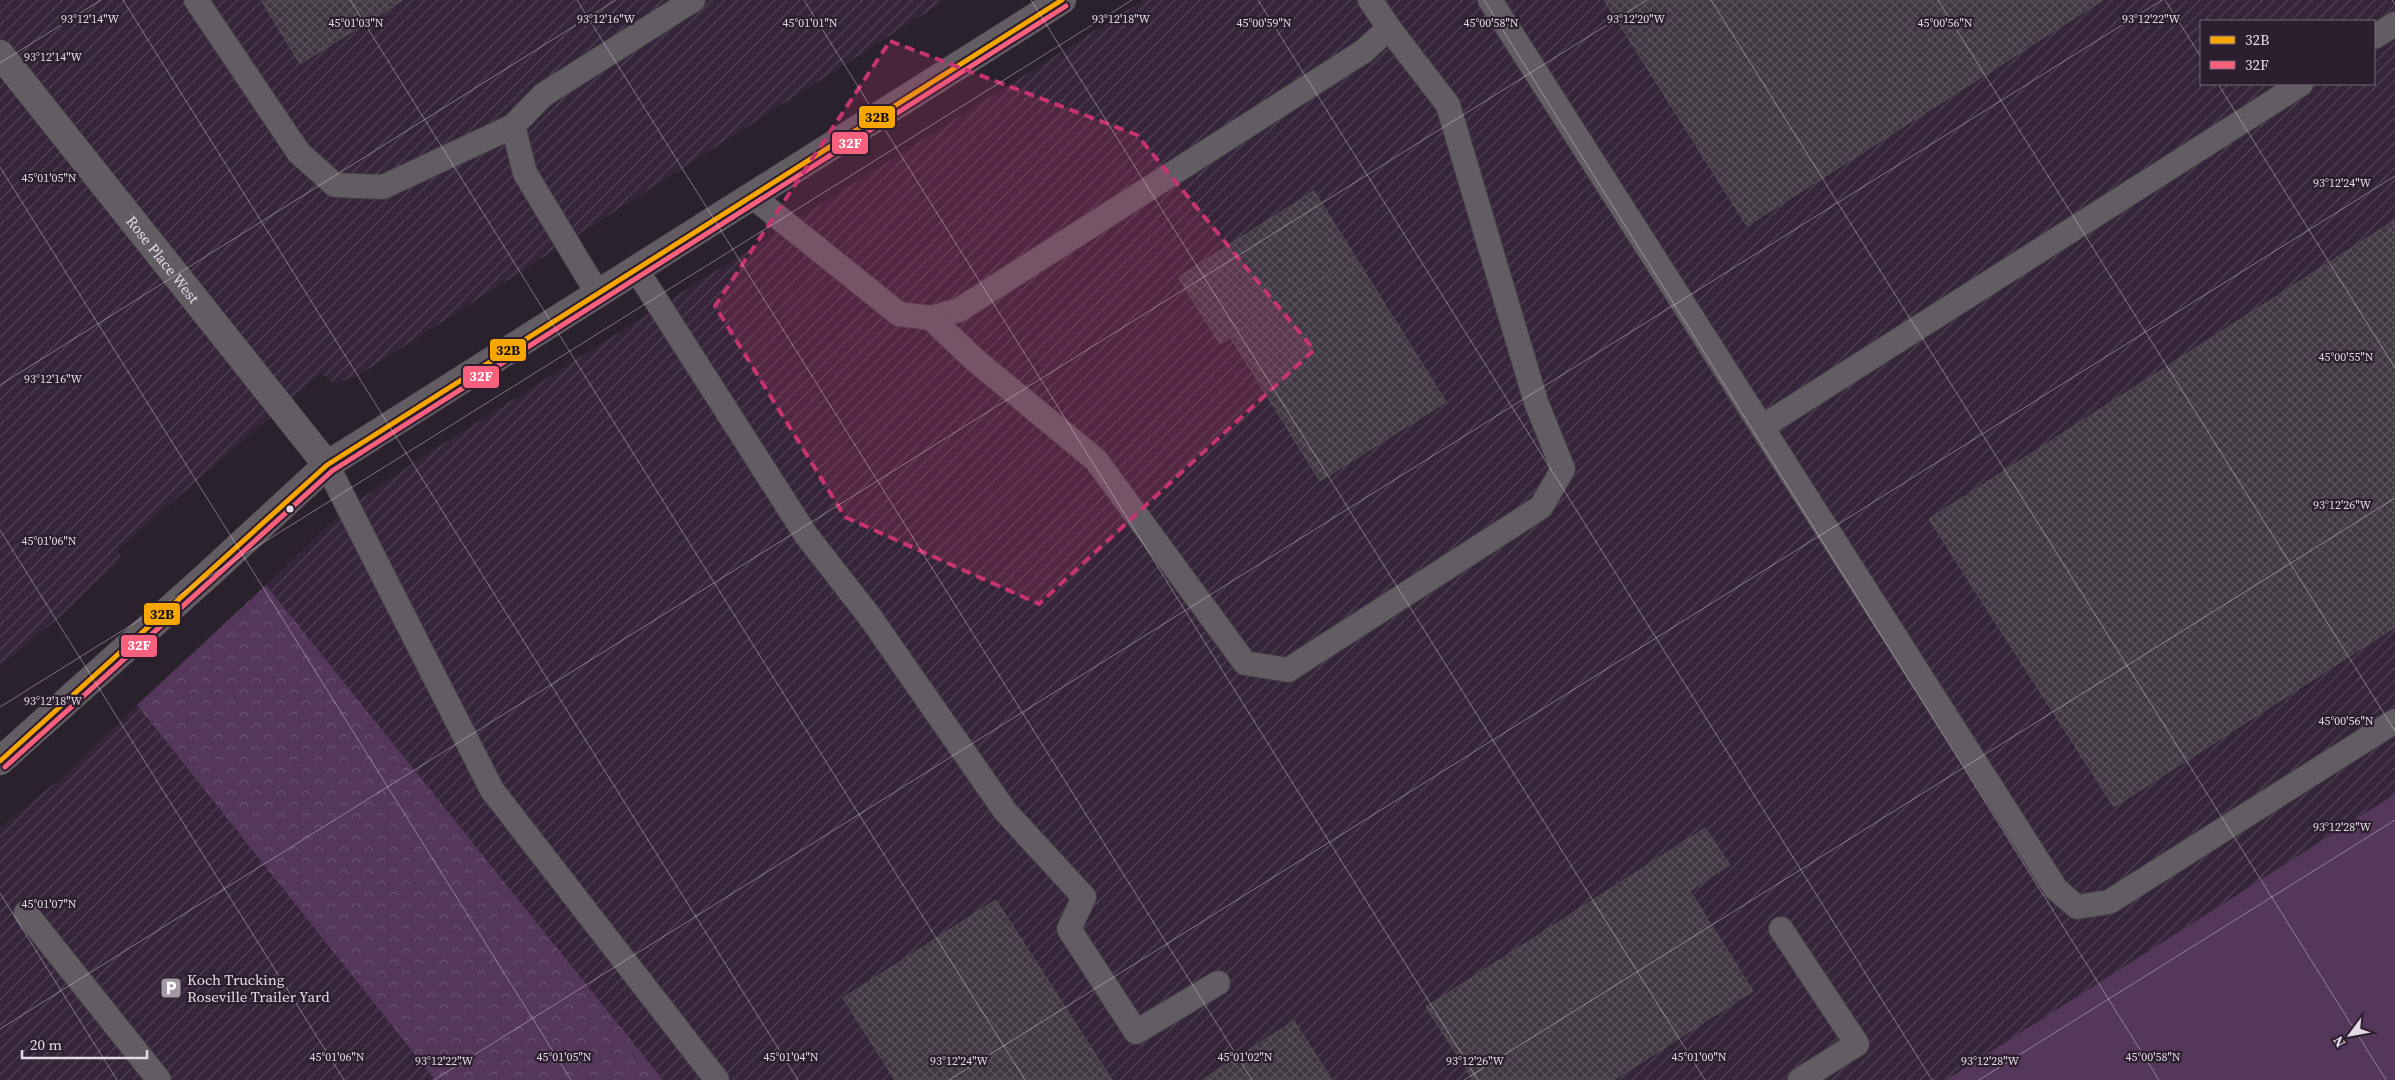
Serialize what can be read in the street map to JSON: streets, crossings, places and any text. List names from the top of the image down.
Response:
{
  "streets": {
    "street": ["Rose Place West"]
  },
  "places": {
    "parking": ["Koch Trucking Roseville Trailer Yard"]
  },
  "lines": ["transit line 32B", "transit line 32F"],
  "legend": ["32B", "32F"],
  "scale_bar": "20 m",
  "north": "bottom left",
  "coordinates": [
    "93°12'14\"W",
    "93°12'18\"W",
    "93°12'20\"W",
    "93°12'22\"W",
    "93°12'16\"W",
    "45°00'56\"N",
    "45°01'03\"N",
    "45°01'01\"N",
    "45°00'59\"N",
    "45°00'58\"N",
    "45°01'05\"N",
    "93°12'24\"W",
    "45°00'55\"N",
    "93°12'26\"W",
    "45°01'06\"N",
    "93°12'28\"W",
    "45°01'07\"N",
    "45°01'04\"N",
    "45°01'02\"N",
    "45°01'00\"N"
  ]
}
